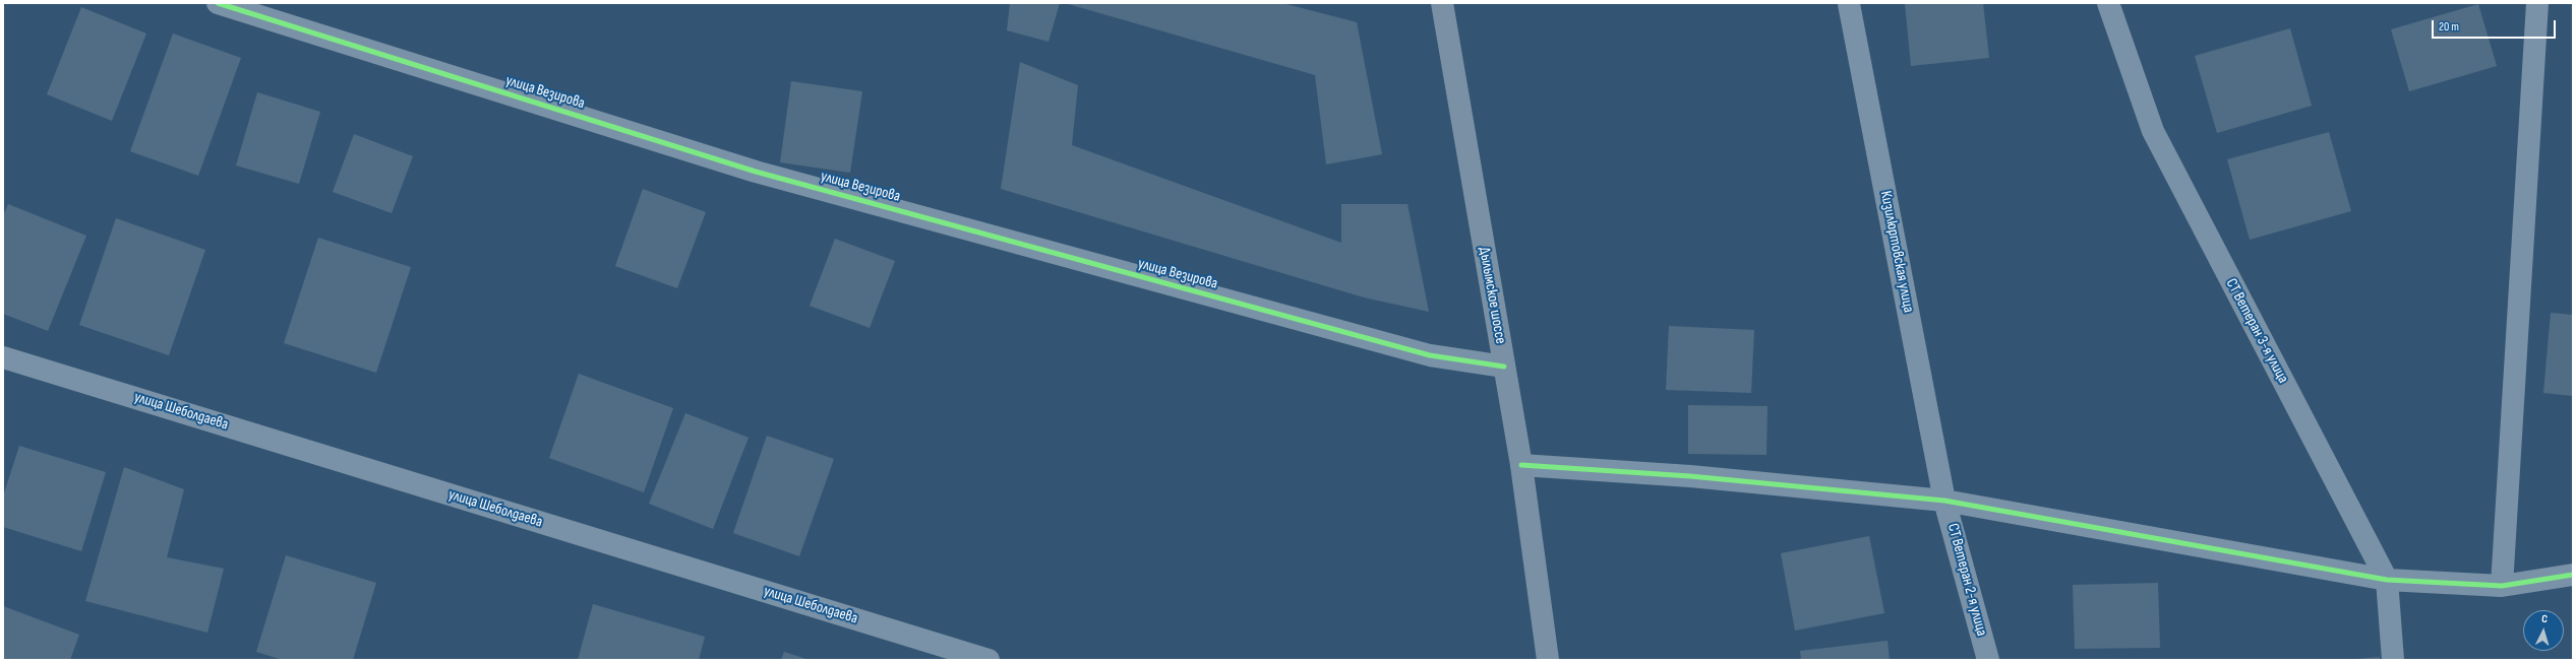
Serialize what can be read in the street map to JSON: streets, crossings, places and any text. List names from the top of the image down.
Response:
{
  "streets": {
    "main road": ["Дылымское шоссе"],
    "street": [
      "улица Везирова",
      "Кизилюртовская улица",
      "СТ Ветеран 3-я улица",
      "улица Шеболдаева",
      "СТ Ветеран 2-я улица"
    ]
  },
  "crossings": [
    ["улица Везирова", "Дылымское шоссе"],
    ["Кизилюртовская улица", "СТ Ветеран 2-я улица"]
  ],
  "scale_bar": "20 m",
  "north": "top"
}
